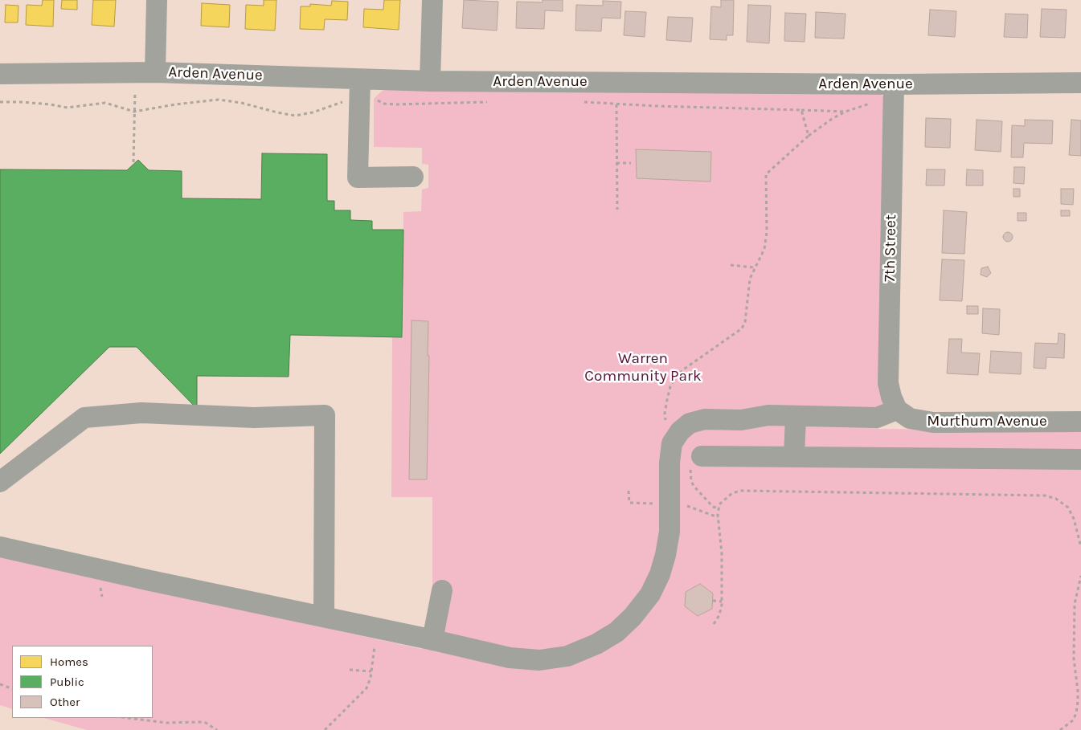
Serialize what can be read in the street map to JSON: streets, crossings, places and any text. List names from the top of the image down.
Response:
{
  "streets": {
    "street": ["Arden Avenue", "7th Street", "Murthum Avenue"]
  },
  "crossings": [
    ["Arden Avenue", "7th Street"],
    ["7th Street", "Murthum Avenue"]
  ],
  "parks": ["Warren Community Park"],
  "legend": ["Homes", "Public", "Other"]
}
